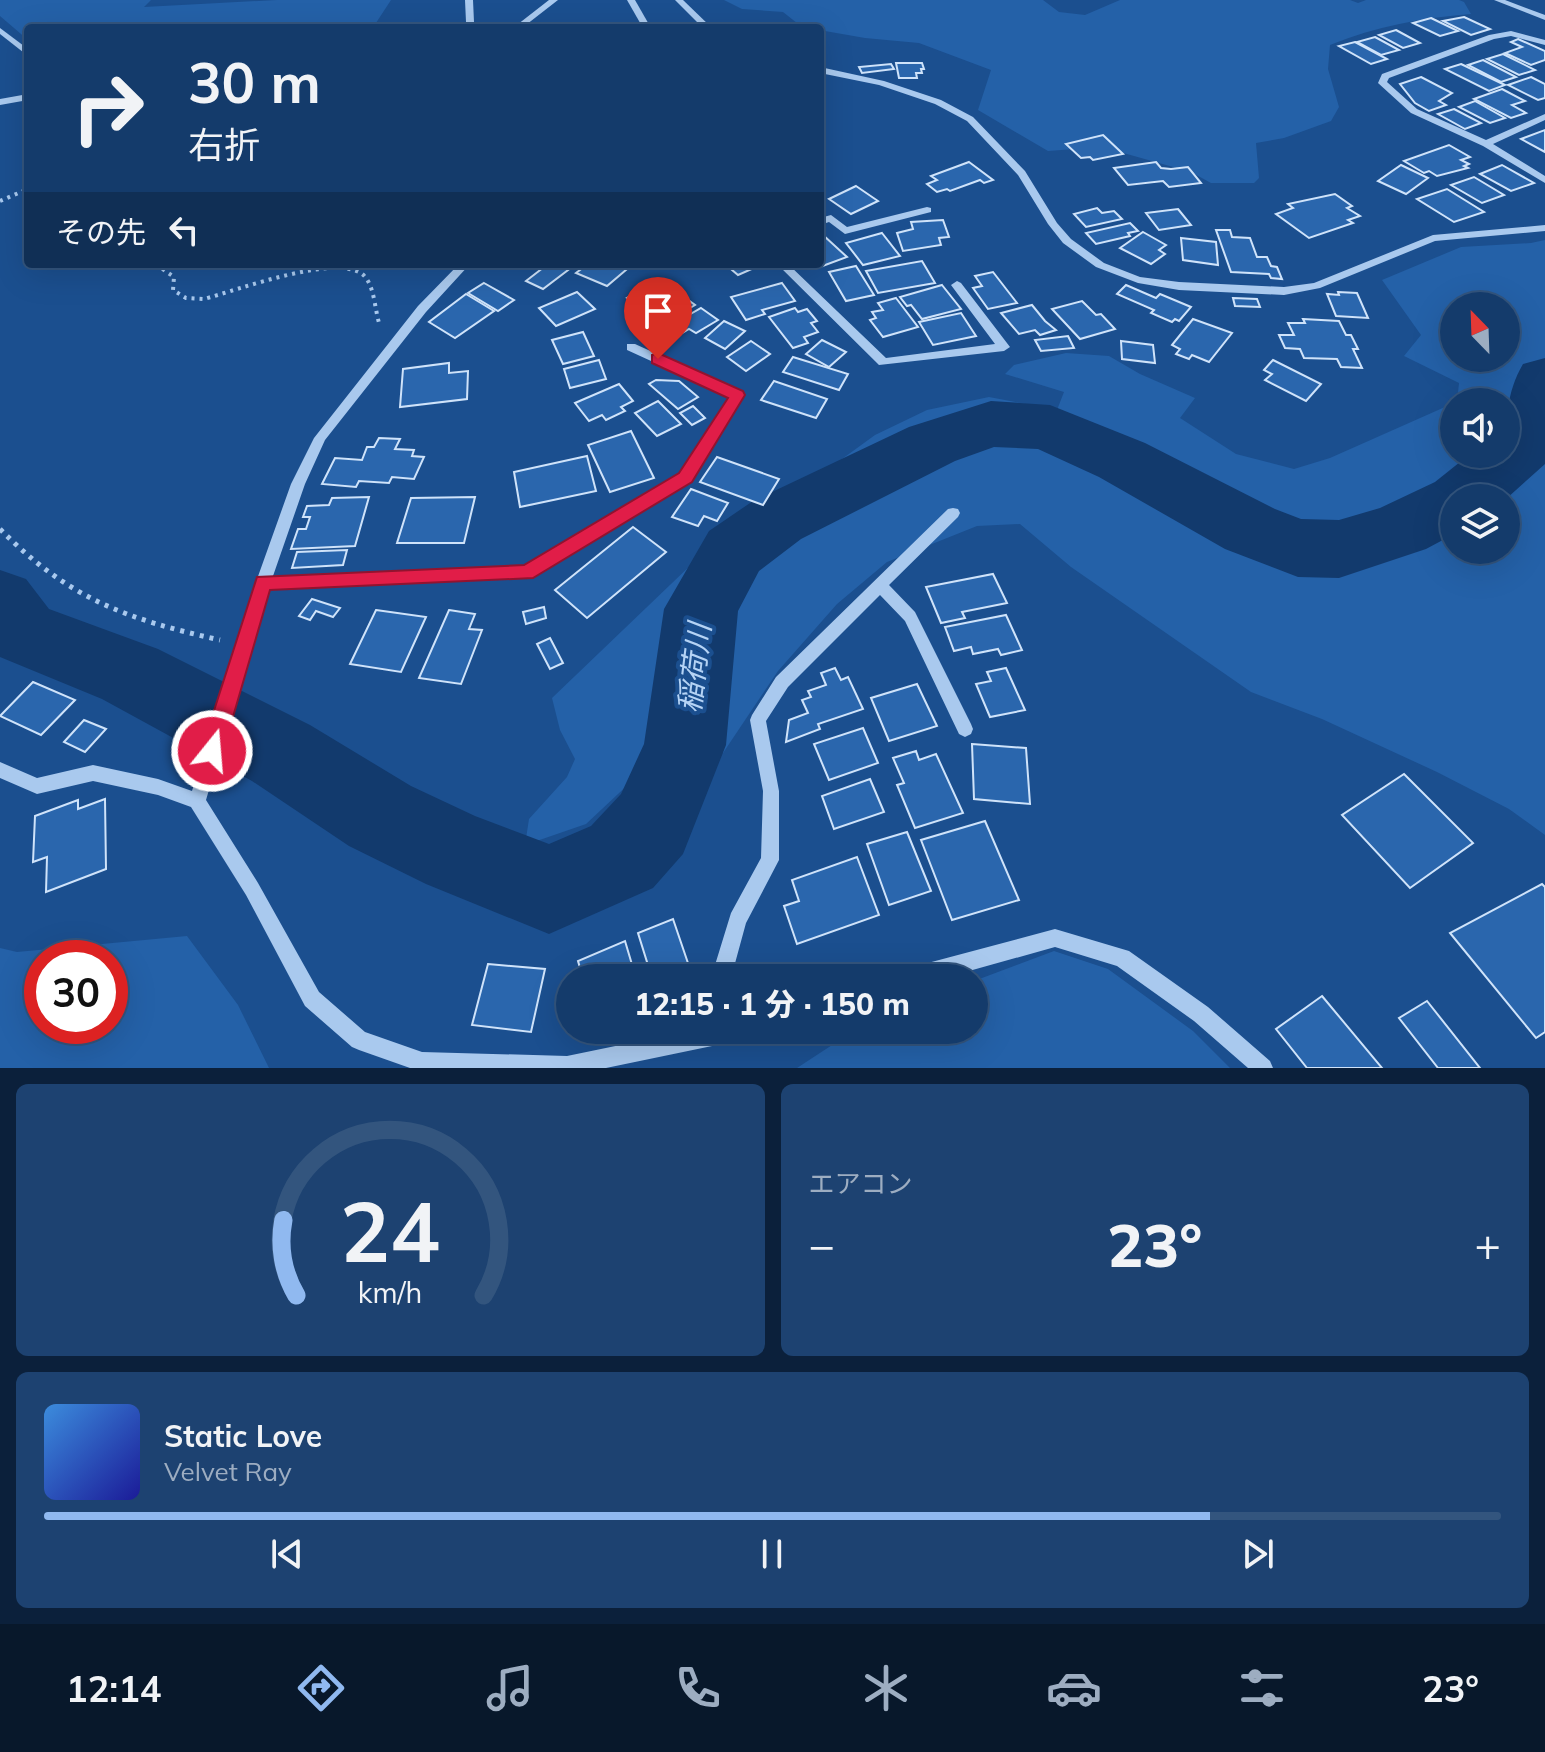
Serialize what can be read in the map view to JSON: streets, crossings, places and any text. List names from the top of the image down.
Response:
{
  "water": ["稲荷川"],
  "north": "top left",
  "page": {
    "turn": ["30 m", "右折"],
    "then": "その先",
    "limit": "30",
    "trip": "12:15 · 1 分 · 150 m",
    "tile": "エアコン",
    "heat": ["−", "23°", "+"],
    "song": ["Static Love", "Velvet Ray"],
    "tabs": ["12:14", "23°"],
    "gauge": ["24", "km/h"]
  }
}
